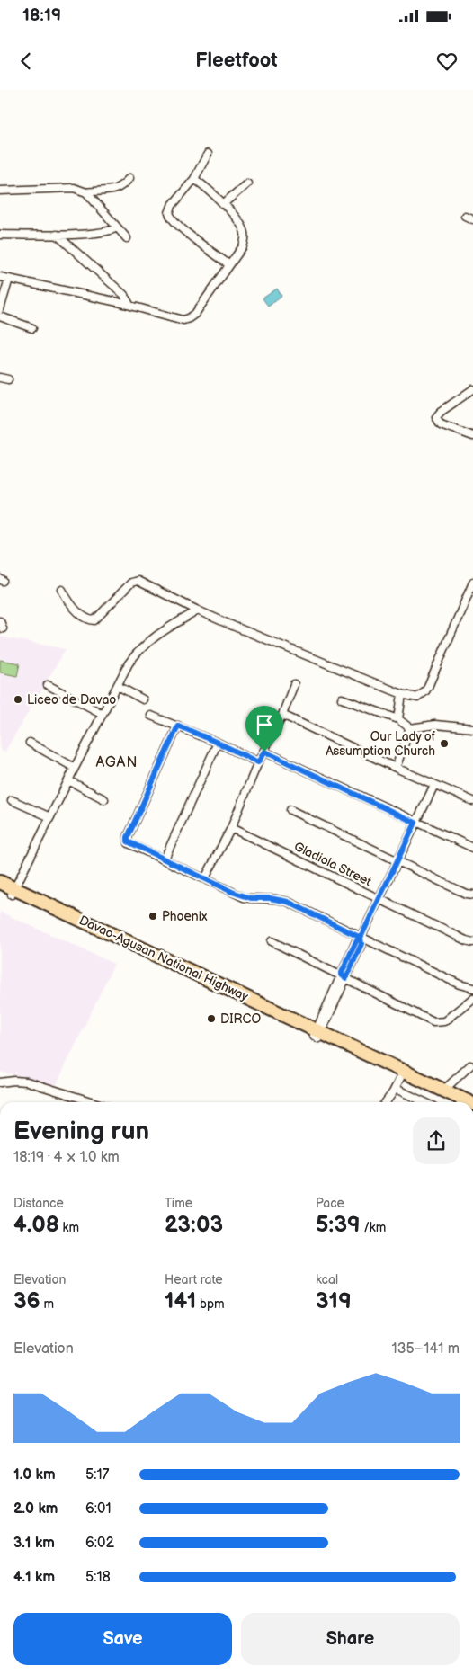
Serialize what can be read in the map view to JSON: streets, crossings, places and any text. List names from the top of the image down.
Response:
{
  "streets": {
    "highway": ["Davao-Agusan National Highway"],
    "street": ["Gladiola Street"]
  },
  "districts": ["AGAN"],
  "places": [
    "Liceo de Davao",
    "Our Lady of Assumption Church",
    "Phoenix",
    "DIRCO"
  ],
  "page": {
    "status": "18:19",
    "header": "Fleetfoot",
    "heading": ["Evening run", "18:19 · 4 × 1.0 km"],
    "stats": [
      ["Distance", "4.08 km"],
      ["Time", "23:03"],
      ["Pace", "5:39 /km"],
      ["Elevation", "36 m"],
      ["Heart rate", "141 bpm"],
      ["kcal", "319"]
    ],
    "chart": ["Elevation", "135–141 m"],
    "list": [
      {
        "name": "1.0 km",
        "note": "5:17"
      },
      {
        "name": "2.0 km",
        "note": "6:01"
      },
      {
        "name": "3.1 km",
        "note": "6:02"
      },
      {
        "name": "4.1 km",
        "note": "5:18"
      }
    ],
    "buttons": ["Save", "Share"]
  }
}
